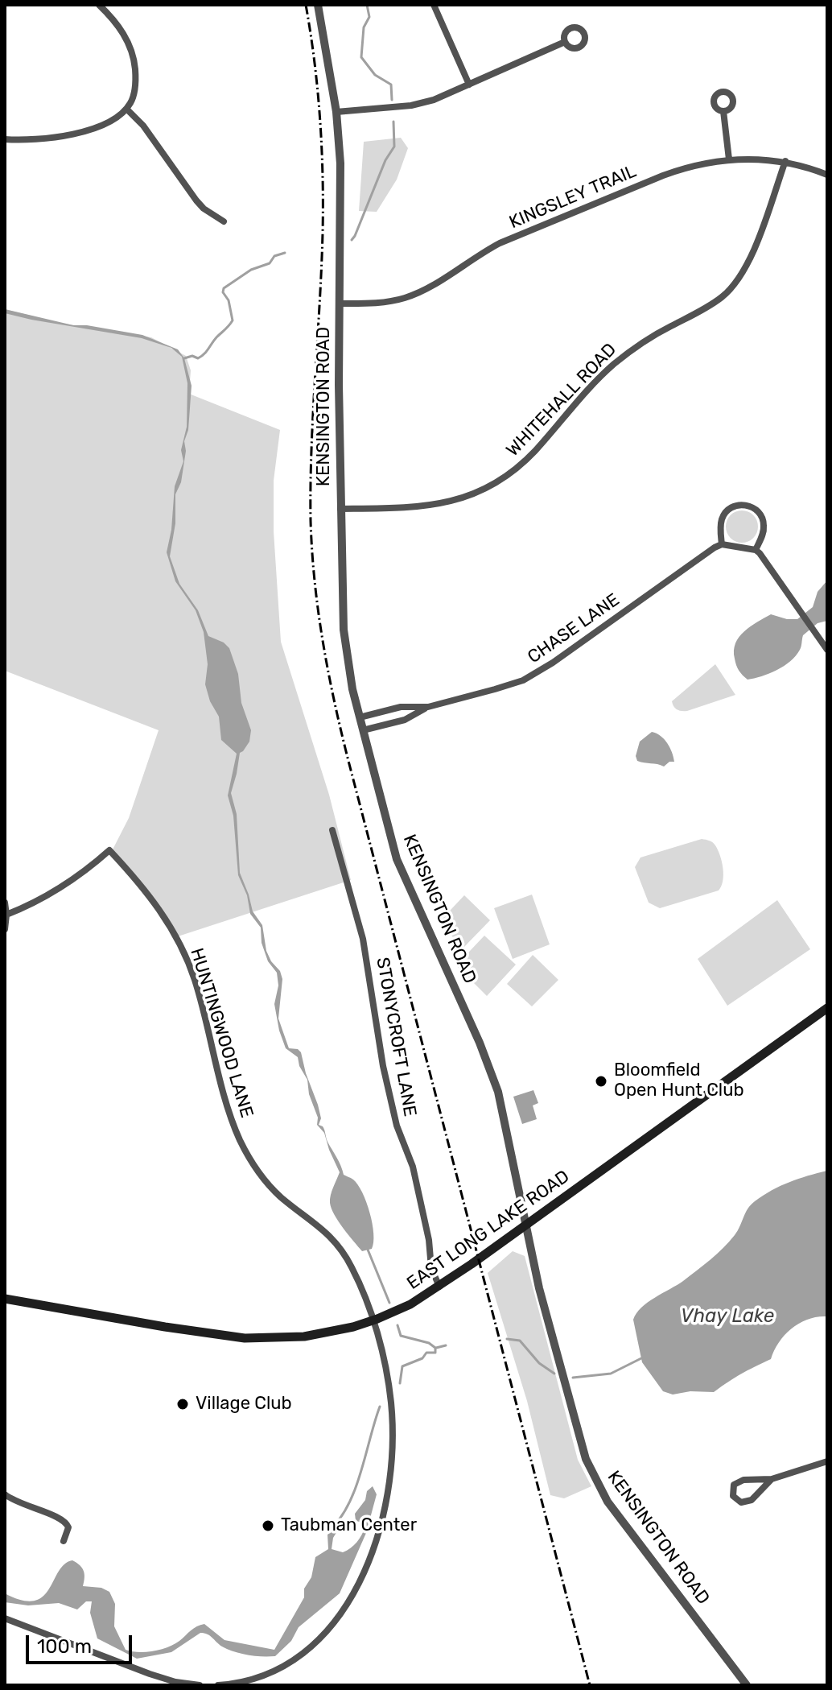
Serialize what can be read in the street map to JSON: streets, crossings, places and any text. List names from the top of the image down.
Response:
{
  "streets": {
    "main road": ["EAST LONG LAKE ROAD"],
    "street": [
      "KINGSLEY TRAIL",
      "WHITEHALL ROAD",
      "KENSINGTON ROAD",
      "CHASE LANE",
      "HUNTINGWOOD LANE",
      "STONYCROFT LANE"
    ]
  },
  "crossings": [
    ["KINGSLEY TRAIL", "WHITEHALL ROAD"],
    ["KINGSLEY TRAIL", "KENSINGTON ROAD"],
    ["WHITEHALL ROAD", "KENSINGTON ROAD"],
    ["KENSINGTON ROAD", "CHASE LANE"],
    ["KENSINGTON ROAD", "EAST LONG LAKE ROAD"],
    ["HUNTINGWOOD LANE", "EAST LONG LAKE ROAD"],
    ["STONYCROFT LANE", "EAST LONG LAKE ROAD"]
  ],
  "water": ["Vhay Lake"],
  "places": ["Bloomfield Open Hunt Club", "Village Club", "Taubman Center"],
  "scale_bar": "100 m"
}
